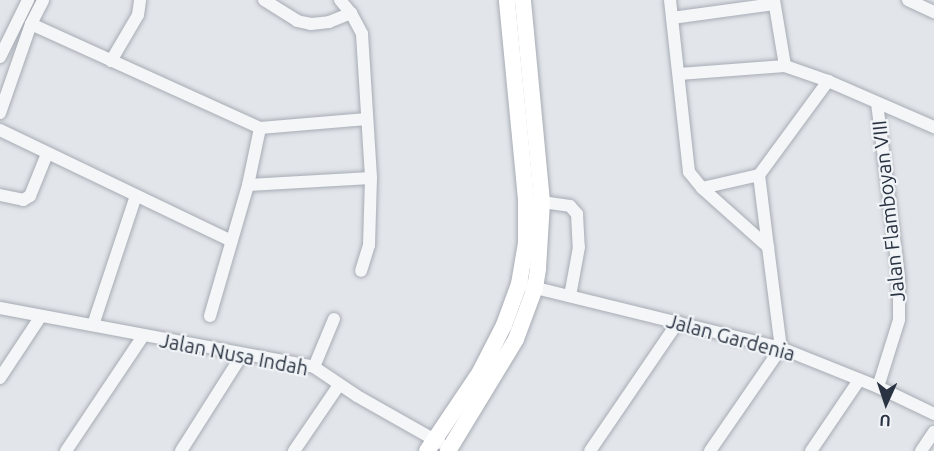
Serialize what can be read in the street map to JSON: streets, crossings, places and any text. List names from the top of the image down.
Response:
{
  "streets": {
    "street": ["Jalan Flamboyan VIII", "Jalan Gardenia", "Jalan Nusa Indah"]
  },
  "crossings": [
    ["Jalan Flamboyan VIII", "Jalan Gardenia"]
  ],
  "north": "bottom"
}
